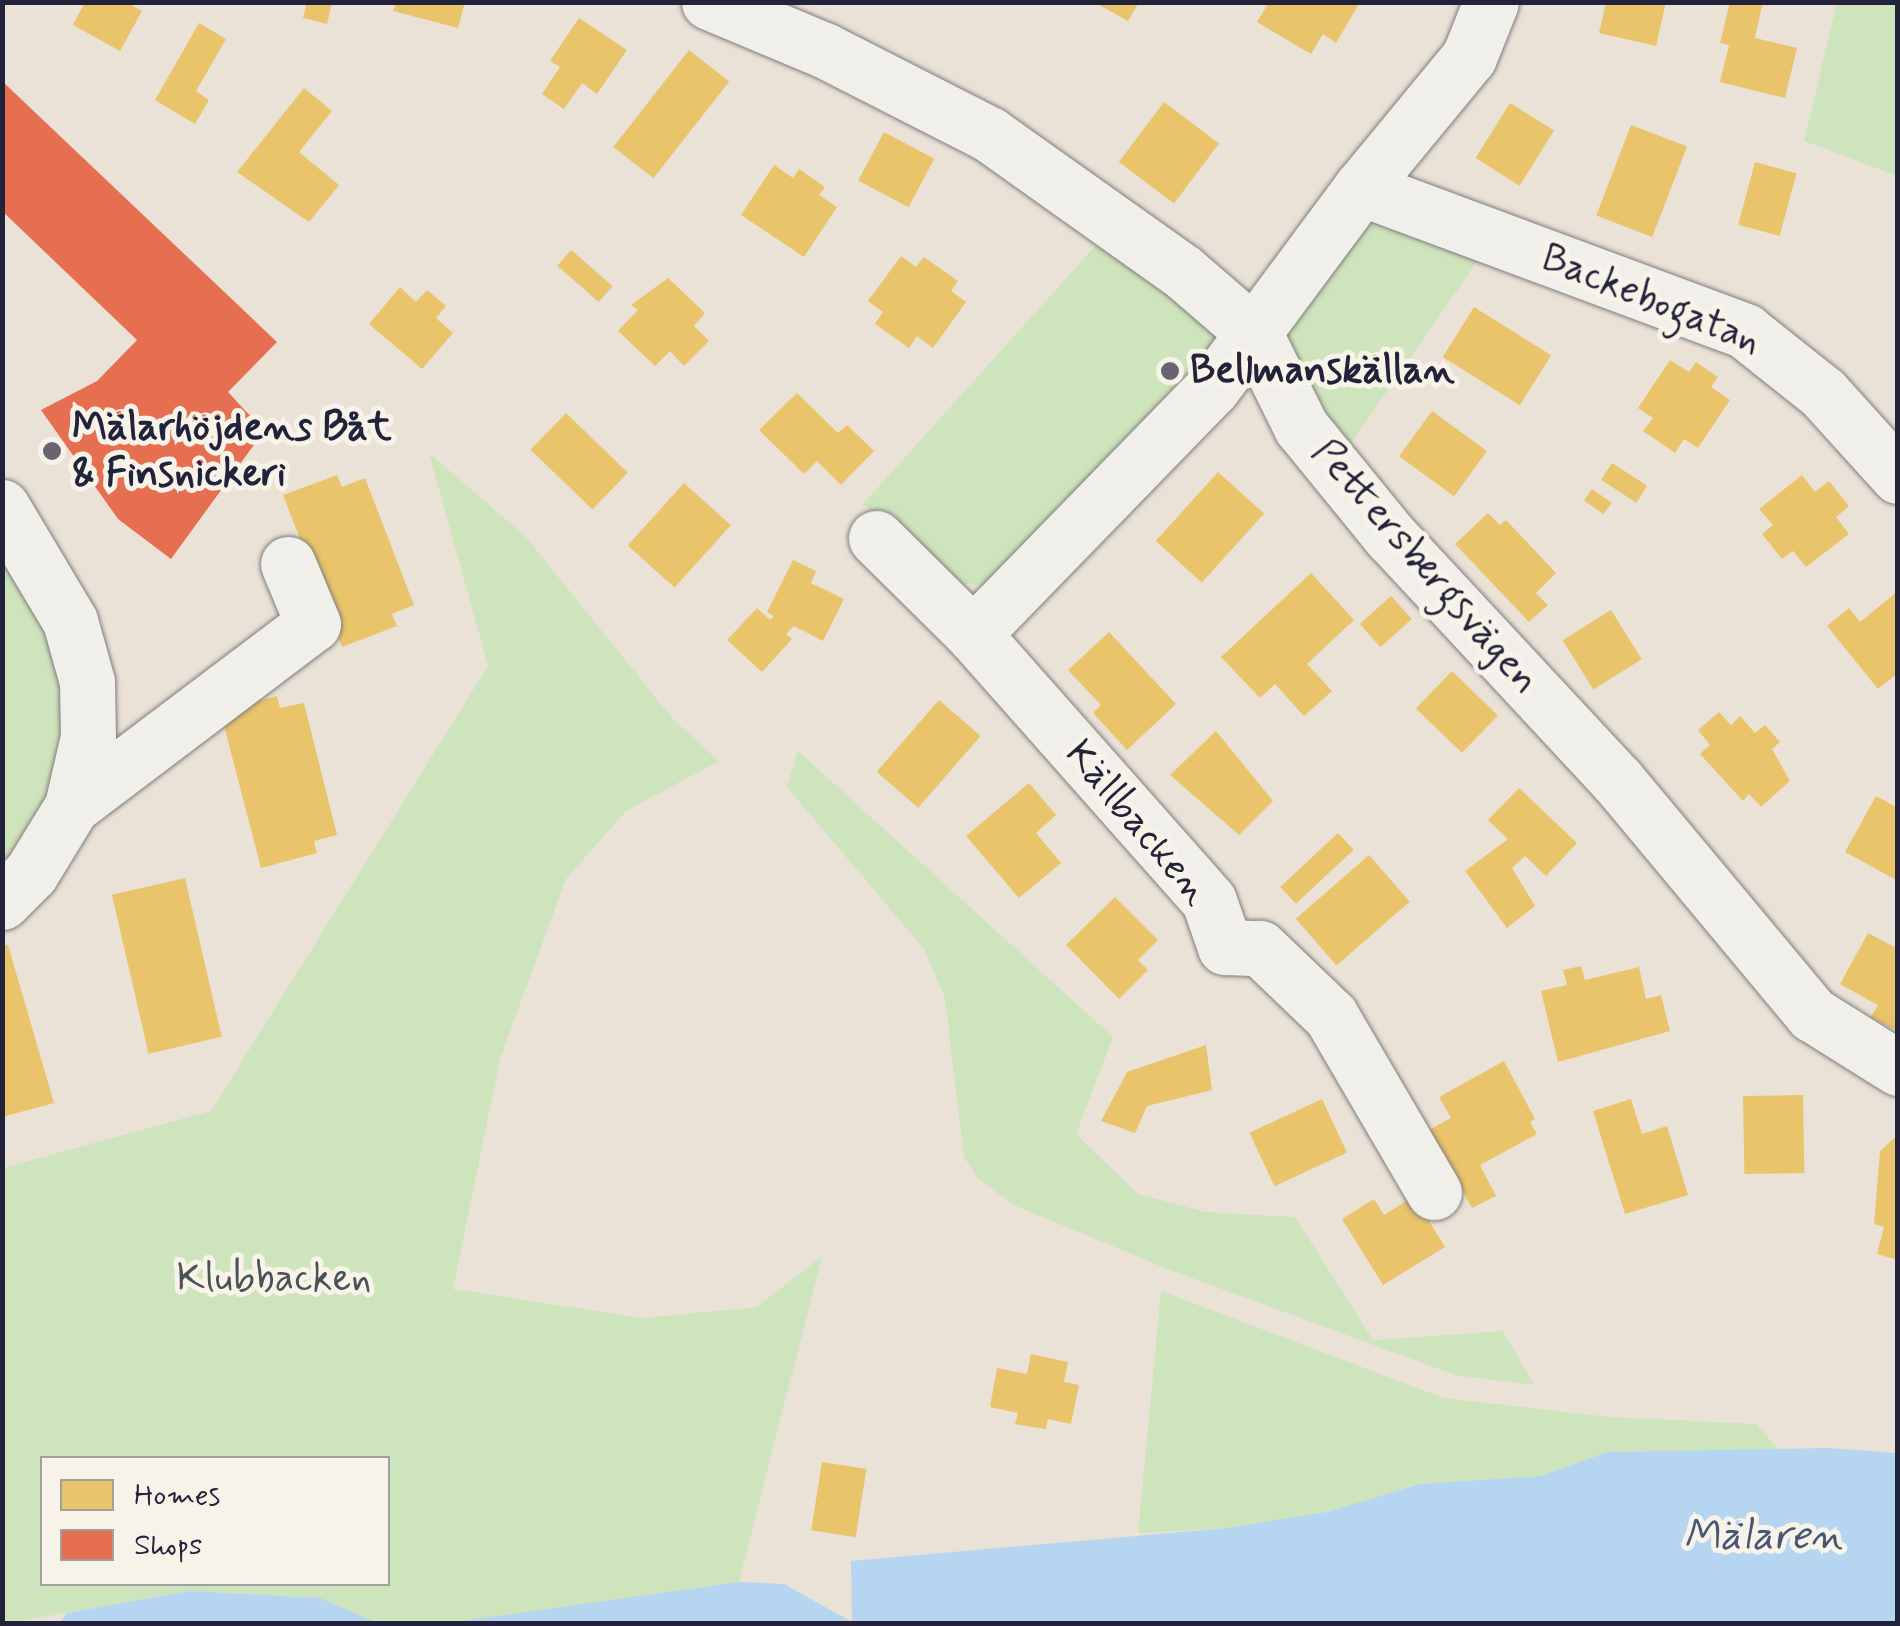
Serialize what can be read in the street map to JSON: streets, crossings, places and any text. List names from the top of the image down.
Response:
{
  "streets": {
    "street": ["Backebogatan", "Pettersbergsvägen", "Källbacken"]
  },
  "water": ["Mälaren"],
  "parks": ["Klubbacken"],
  "places": ["Bellmanskällan", "Mälarhöjdens Båt & Finsnickeri"],
  "legend": ["Homes", "Shops"]
}
